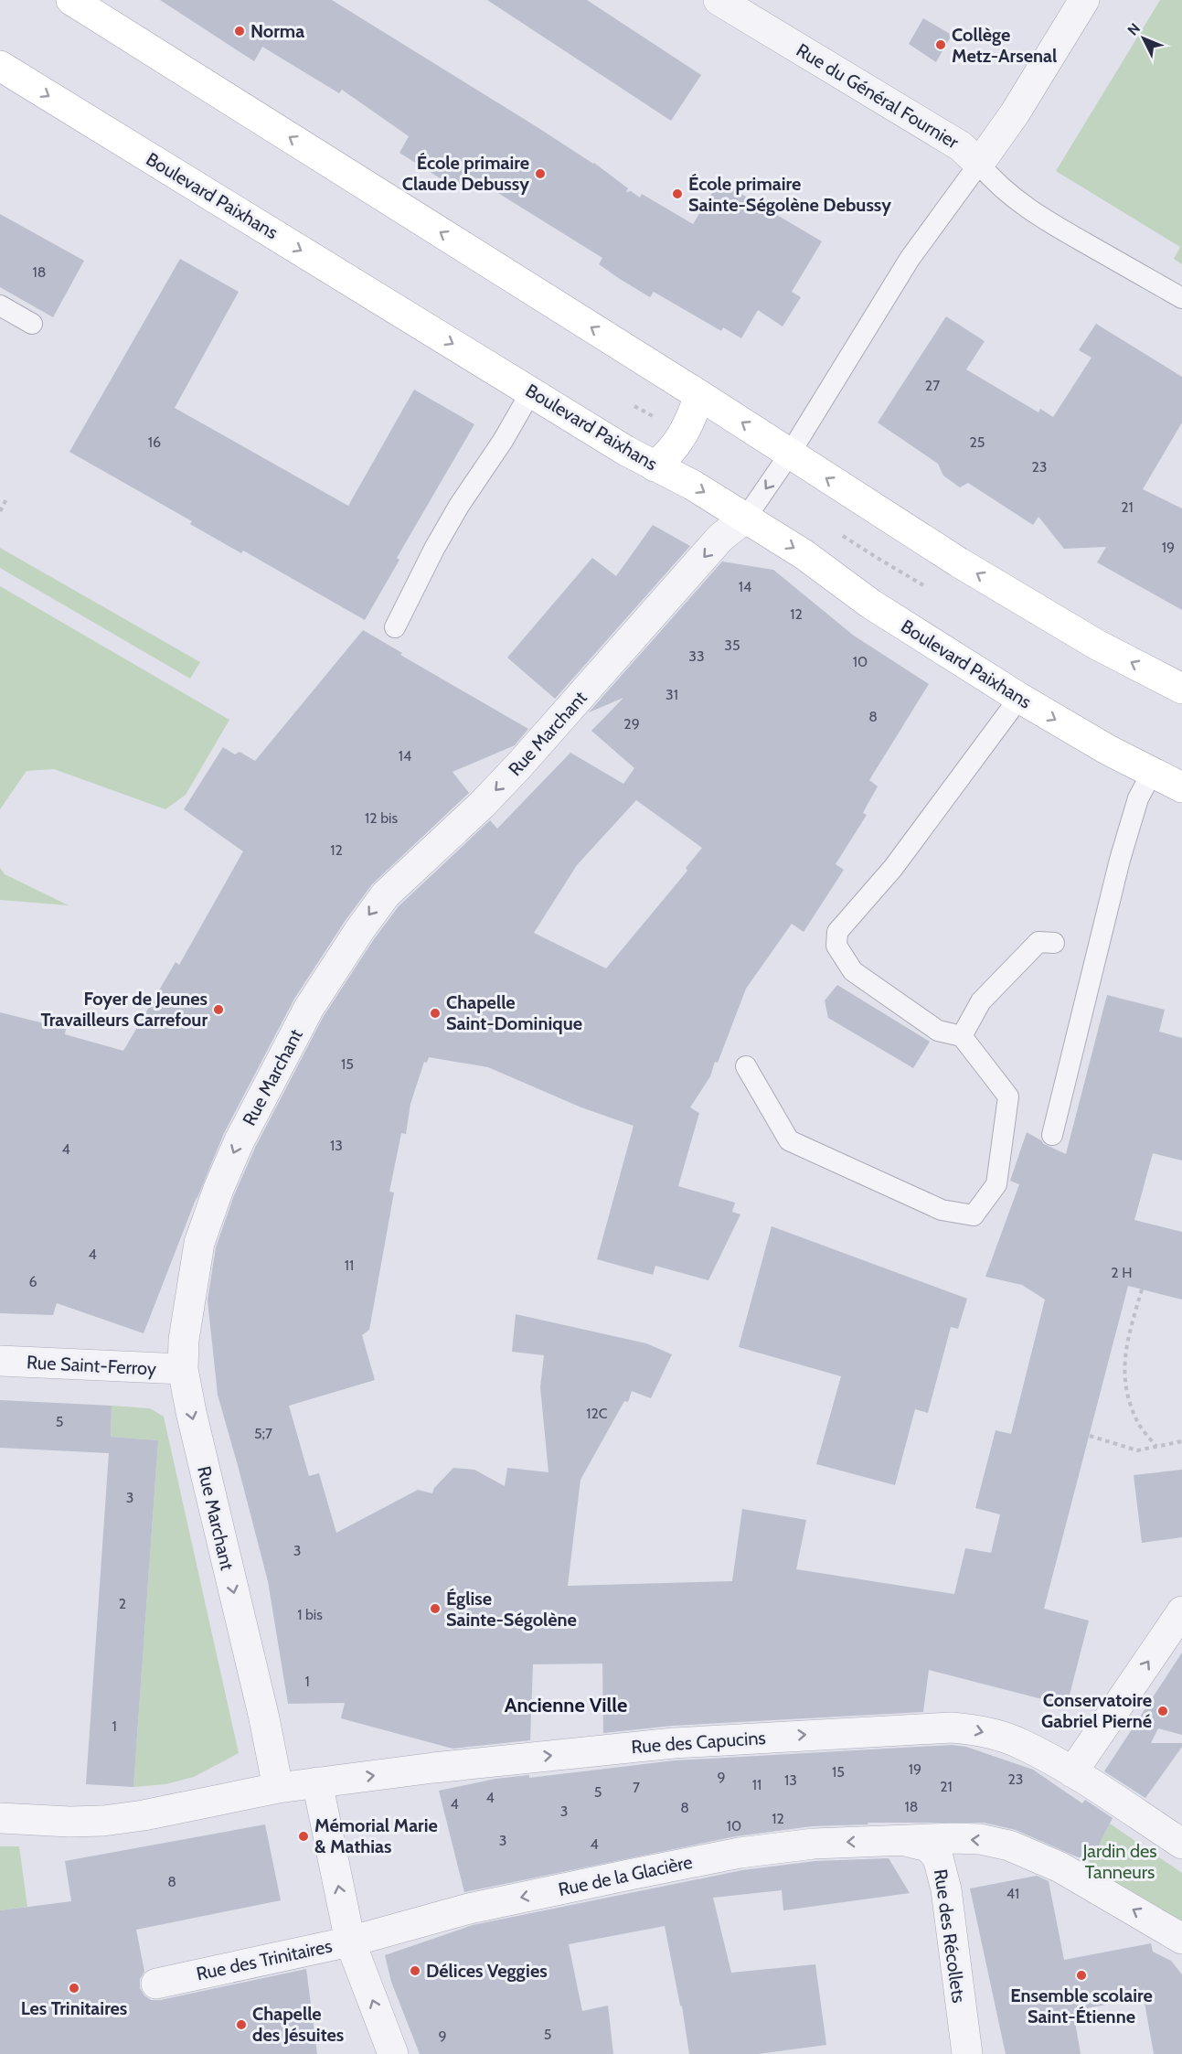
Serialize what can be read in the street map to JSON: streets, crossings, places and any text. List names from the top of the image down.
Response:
{
  "streets": {
    "main road": ["Boulevard Paixhans"],
    "street": [
      "Rue du Général Fournier",
      "Rue Marchant",
      "Rue Saint-Ferroy",
      "Rue des Capucins",
      "Rue de la Glacière",
      "Rue des Récollets",
      "Rue des Trinitaires"
    ]
  },
  "crossings": [
    ["Boulevard Paixhans", "Rue Marchant"],
    ["Rue Marchant", "Rue Saint-Ferroy"],
    ["Rue Marchant", "Rue des Capucins"],
    ["Rue de la Glacière", "Rue des Récollets"],
    ["Rue de la Glacière", "Rue des Trinitaires"]
  ],
  "one_way": [
    "Rue Marchant",
    "Rue des Capucins",
    "Rue de la Glacière",
    "Rue des Trinitaires"
  ],
  "districts": ["Ancienne Ville"],
  "parks": ["Jardin des Tanneurs"],
  "places": [
    "Norma",
    "Collège Metz-Arsenal",
    "École primaire Claude Debussy",
    "École primaire Sainte-Ségolène Debussy",
    "Foyer de Jeunes Travailleurs Carrefour",
    "Chapelle Saint-Dominique",
    "Église Sainte-Ségolène",
    "Conservatoire Gabriel Pierné",
    "Mémorial Marie & Mathias",
    "Délices Veggies",
    "Ensemble scolaire Saint-Étienne",
    "Les Trinitaires",
    "Chapelle des Jésuites"
  ],
  "house_numbers": [
    "18",
    "27",
    "16",
    "25",
    "23",
    "21",
    "19",
    "14",
    "12",
    "35",
    "33",
    "10",
    "31",
    "8",
    "29",
    "14",
    "12 bis",
    "12",
    "15",
    "13",
    "4",
    "4",
    "11",
    "2 H",
    "6",
    "12C",
    "5",
    "5;7",
    "3",
    "3",
    "2",
    "1 bis",
    "1",
    "1",
    "19",
    "15",
    "9",
    "23",
    "13",
    "11",
    "21",
    "7",
    "5",
    "4",
    "4",
    "18",
    "8",
    "3",
    "12",
    "10",
    "3",
    "4",
    "8",
    "41",
    "5",
    "9"
  ],
  "north": "top left"
}
